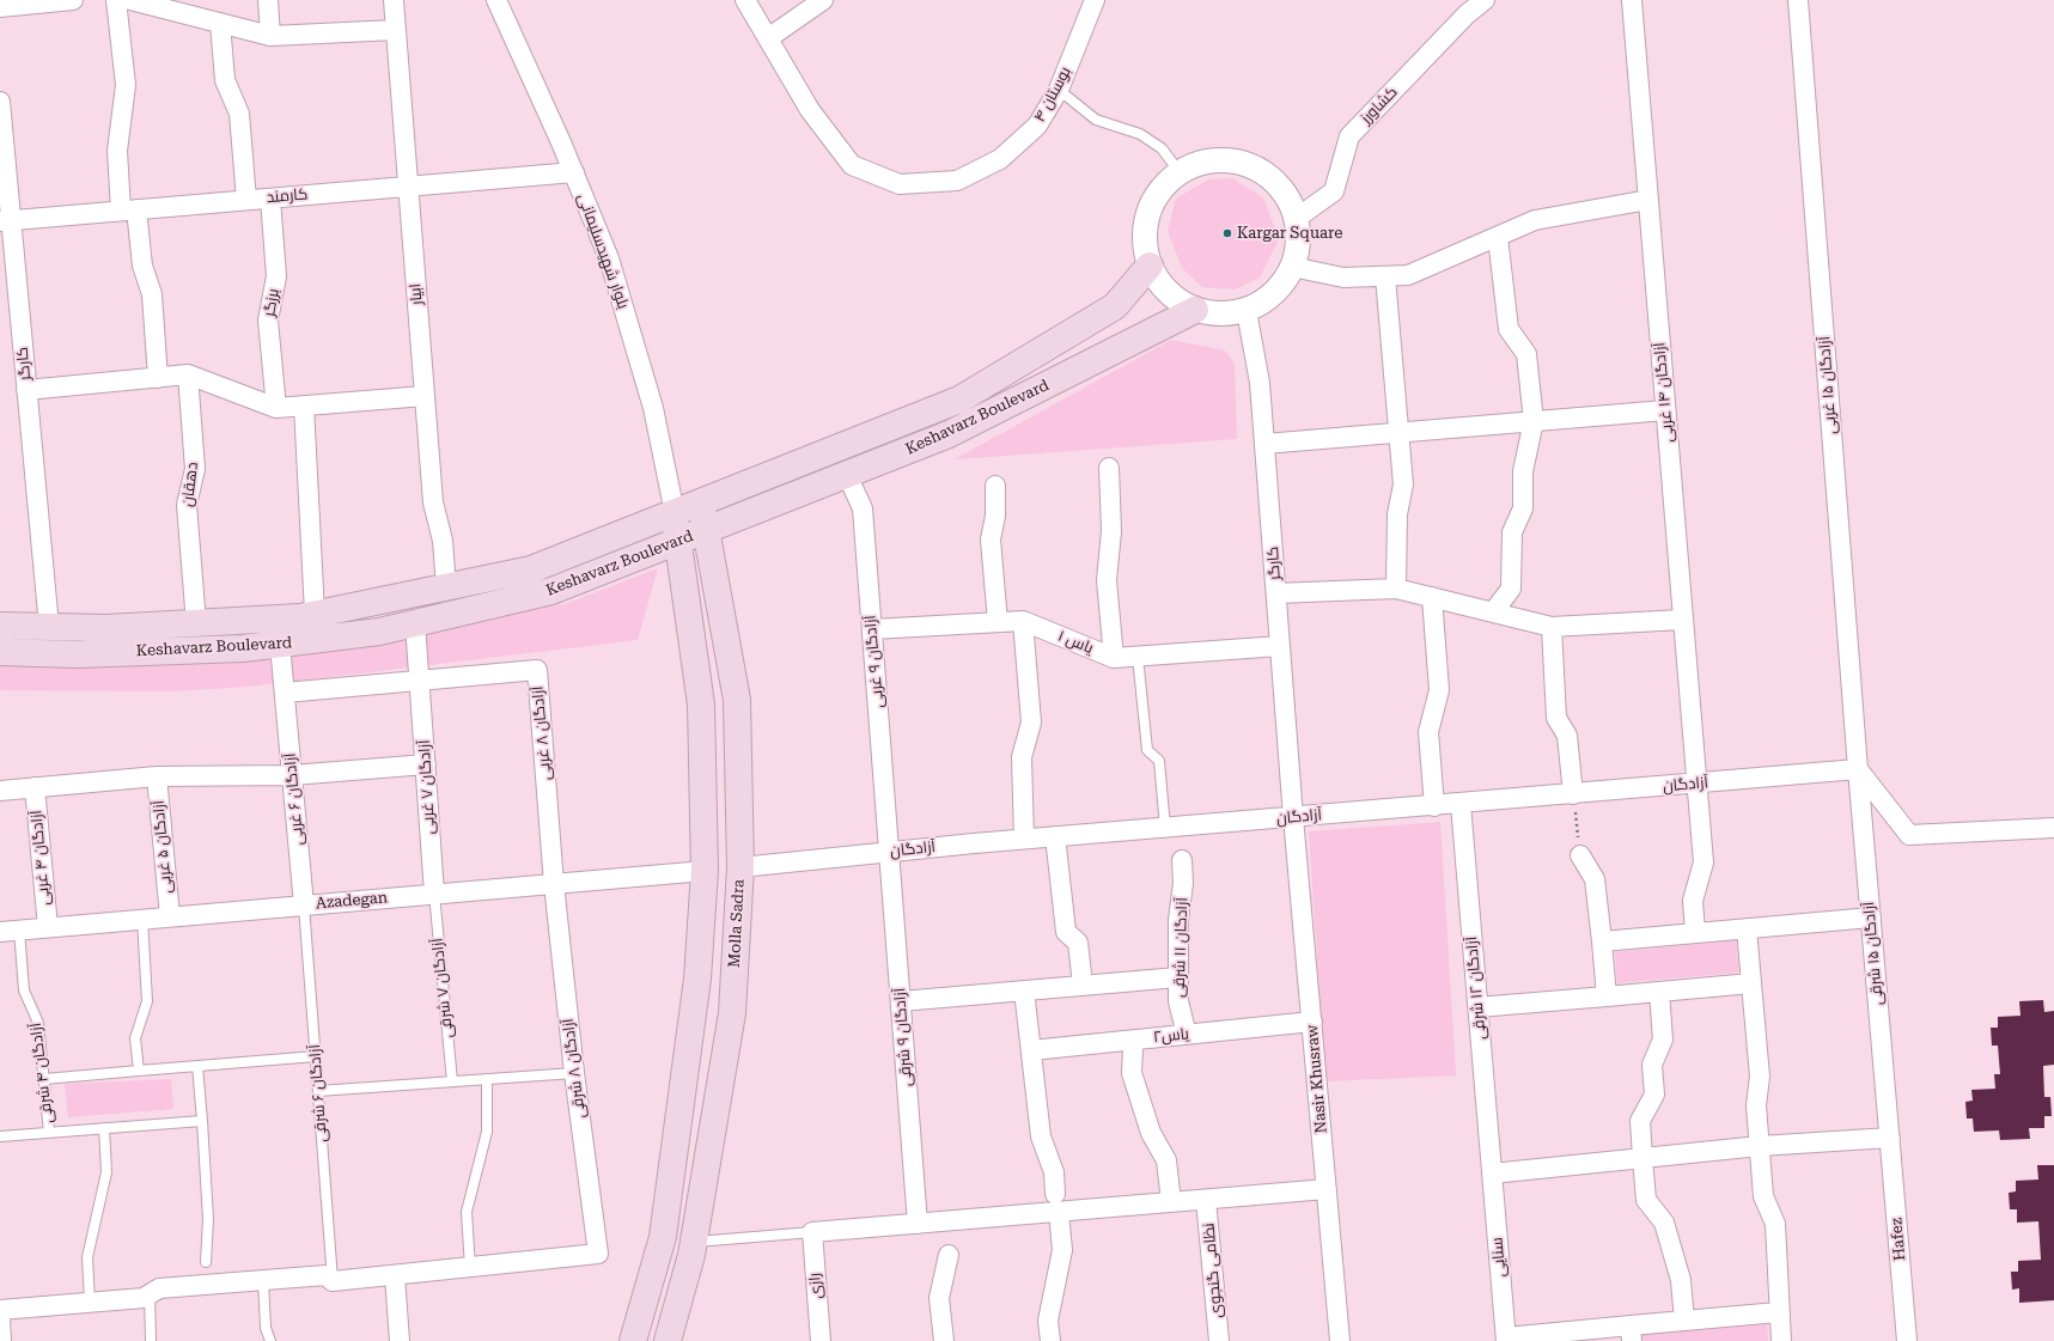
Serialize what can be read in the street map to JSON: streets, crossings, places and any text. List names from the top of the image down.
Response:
{
  "streets": {
    "main road": ["Keshavarz Boulevard", "Molla Sadra"],
    "street": [
      "بوستان ۴",
      "کشاورز",
      "کارمند",
      "بلوار شهیدسلیمانی",
      "ابیار",
      "برزگر",
      "کارگر",
      "آزادگان ۱۵ غربی",
      "آزادگان ۱۴ غربی",
      "دهقان",
      "یاس ۱",
      "آزادگان ۹ غربی",
      "آزادگان ۸ غربی",
      "آزادگان",
      "آزادگان ۷ غربی",
      "آزادگان ۶ غربی",
      "آزادگان ۵ غربی",
      "آزادگان ۴ غربی",
      "Azadegan",
      "آزادگان ۱۱ شرقی",
      "آزادگان ۱۵ شرقی",
      "آزادگان ۱۲ شرقی",
      "یاس۲",
      "آزادگان ۹ شرقی",
      "آزادگان ۸ شرقی",
      "Nasir Khusraw",
      "Hafez",
      "سنایی",
      "نظامی گنجوی",
      "رازی"
    ],
    "lane": ["آزادگان ۷ شرقی", "آزادگان ۴ شرقی", "آزادگان ۶ شرقی"]
  },
  "crossings": [
    ["کشاورز", "کارگر"],
    ["کشاورز", "Keshavarz Boulevard"],
    ["کارمند", "بلوار شهیدسلیمانی"],
    ["کارمند", "ابیار"],
    ["کارمند", "برزگر"],
    ["کارمند", "کارگر"],
    ["بلوار شهیدسلیمانی", "Keshavarz Boulevard"],
    ["ابیار", "Keshavarz Boulevard"],
    ["کارگر", "Keshavarz Boulevard"],
    ["کارگر", "یاس ۱"],
    ["کارگر", "آزادگان"],
    ["کارگر", "Nasir Khusraw"],
    ["آزادگان ۱۵ غربی", "آزادگان"],
    ["آزادگان ۱۵ غربی", "آزادگان ۱۵ شرقی"],
    ["آزادگان ۱۴ غربی", "آزادگان"],
    ["Keshavarz Boulevard", "دهقان"],
    ["Keshavarz Boulevard", "آزادگان ۹ غربی"],
    ["Keshavarz Boulevard", "آزادگان ۷ غربی"],
    ["Keshavarz Boulevard", "آزادگان ۶ غربی"],
    ["Keshavarz Boulevard", "Molla Sadra"],
    ["یاس ۱", "آزادگان ۹ غربی"],
    ["آزادگان ۹ غربی", "آزادگان"],
    ["آزادگان ۹ غربی", "آزادگان ۹ شرقی"],
    ["آزادگان ۸ غربی", "آزادگان ۷ غربی"],
    ["آزادگان ۸ غربی", "Azadegan"],
    ["آزادگان ۸ غربی", "آزادگان ۸ شرقی"],
    ["آزادگان", "Molla Sadra"],
    ["آزادگان", "آزادگان ۱۵ شرقی"],
    ["آزادگان", "آزادگان ۱۲ شرقی"],
    ["آزادگان", "آزادگان ۹ شرقی"],
    ["آزادگان", "Nasir Khusraw"],
    ["آزادگان ۷ غربی", "Azadegan"],
    ["آزادگان ۷ غربی", "آزادگان ۷ شرقی"],
    ["آزادگان ۶ غربی", "Azadegan"],
    ["آزادگان ۶ غربی", "آزادگان ۶ شرقی"],
    ["آزادگان ۵ غربی", "Azadegan"],
    ["آزادگان ۴ غربی", "Azadegan"],
    ["Azadegan", "آزادگان ۷ شرقی"],
    ["Azadegan", "آزادگان ۸ شرقی"],
    ["Azadegan", "آزادگان ۴ شرقی"],
    ["Azadegan", "آزادگان ۶ شرقی"],
    ["آزادگان ۱۱ شرقی", "یاس۲"],
    ["آزادگان ۱۵ شرقی", "Hafez"],
    ["آزادگان ۱۲ شرقی", "سنایی"],
    ["یاس۲", "Nasir Khusraw"]
  ],
  "places": ["Kargar Square"]
}
